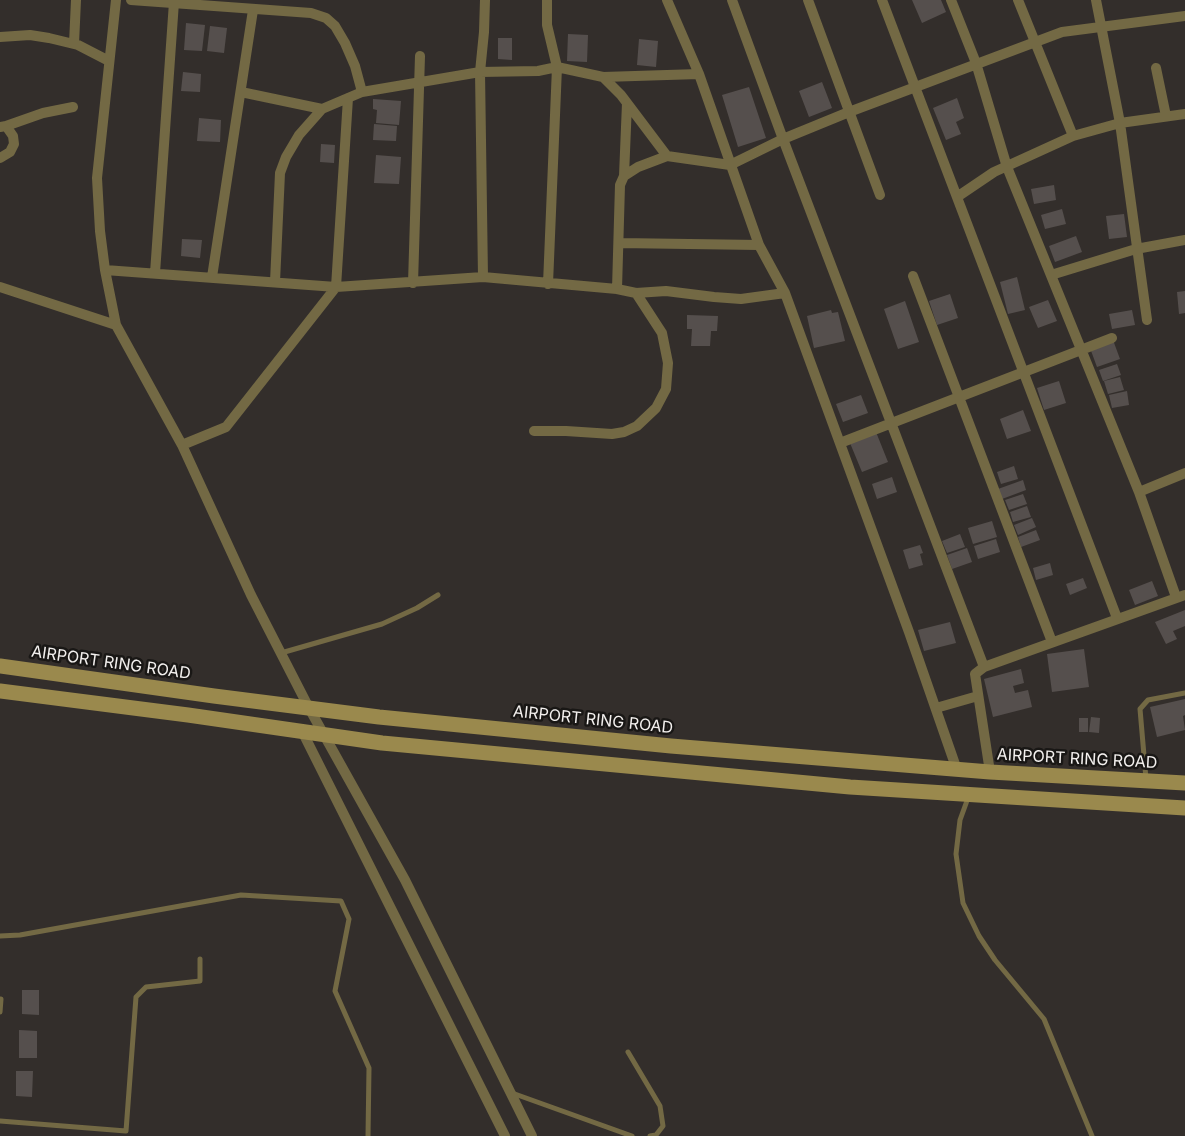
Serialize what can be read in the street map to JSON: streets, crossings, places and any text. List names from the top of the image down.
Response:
{
  "streets": {
    "main road": ["AIRPORT RING ROAD"]
  }
}
